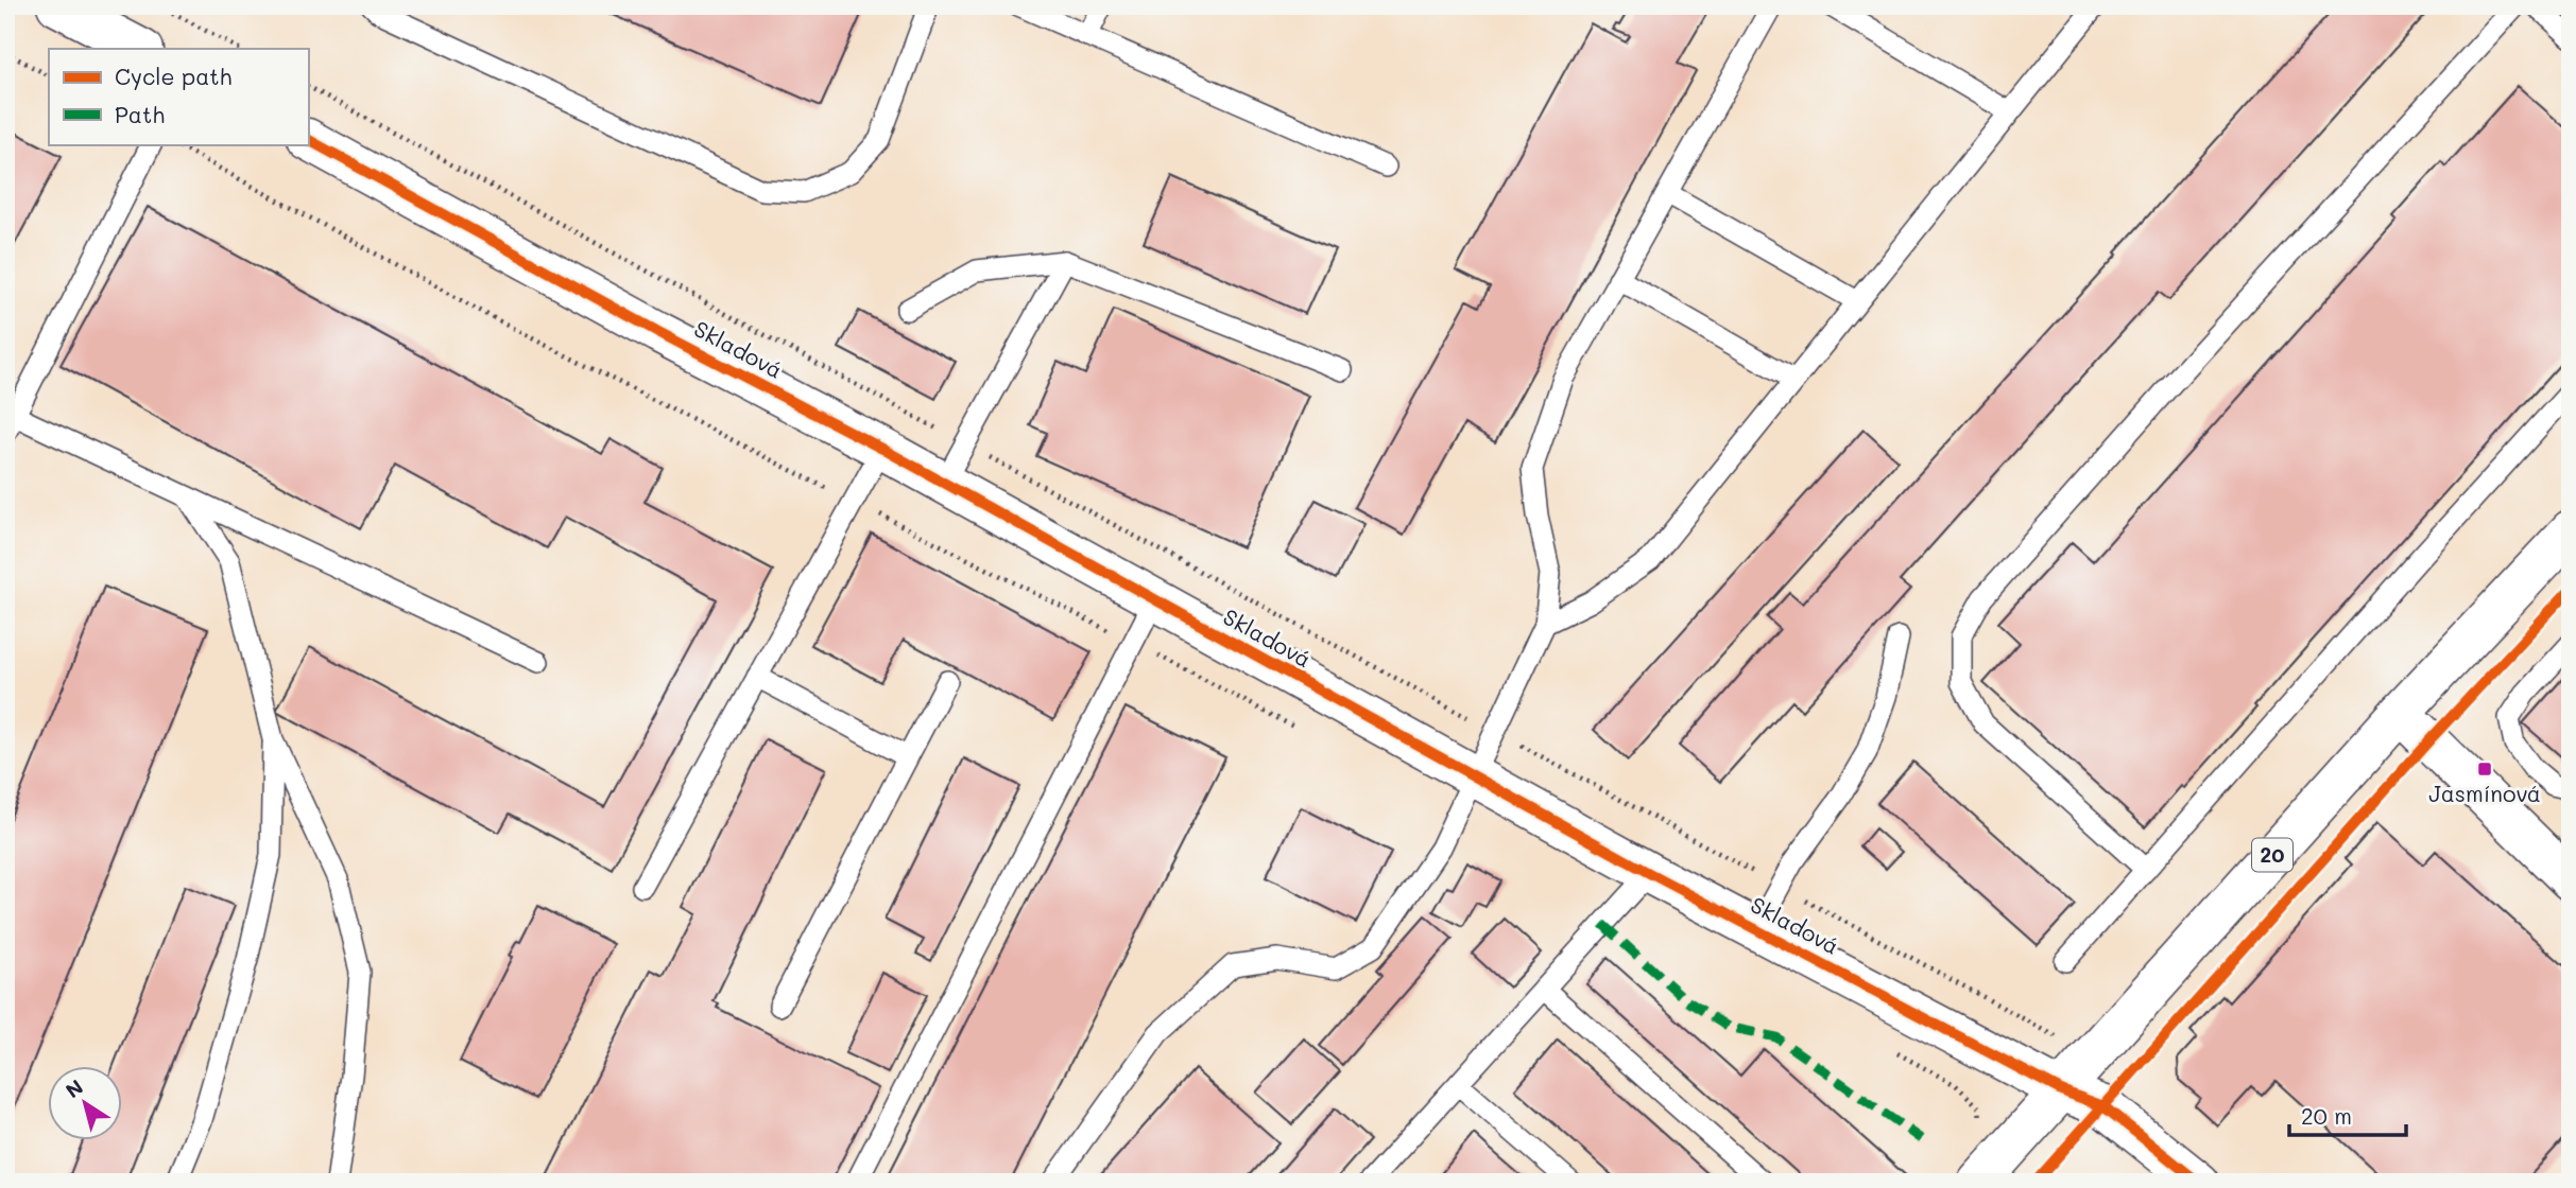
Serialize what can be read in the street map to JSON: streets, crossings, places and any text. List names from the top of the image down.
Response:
{
  "streets": {
    "street": ["Skladová", "20"]
  },
  "crossings": [
    ["Skladová", "20"]
  ],
  "places": {
    "transit": ["Jasmínová"]
  },
  "legend": ["Cycle path", "Path"],
  "scale_bar": "20 m",
  "north": "top left"
}
